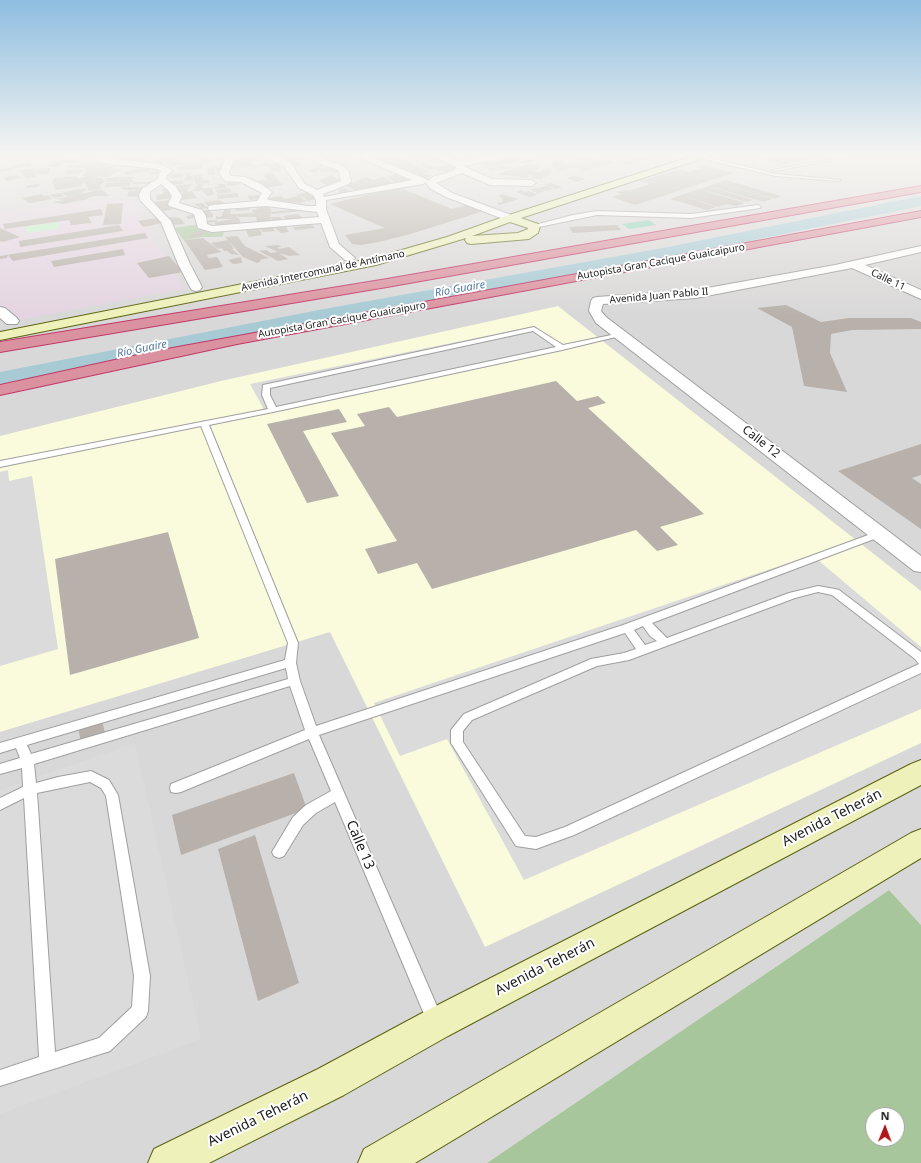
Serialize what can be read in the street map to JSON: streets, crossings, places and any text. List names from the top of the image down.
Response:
{
  "streets": {
    "highway": ["Autopista Gran Cacique Guaicaipuro"],
    "main road": ["Avenida Intercomunal de Antímano", "Avenida Teherán"],
    "street": ["Calle 11", "Avenida Juan Pablo II", "Calle 12"],
    "lane": ["Calle 13"]
  },
  "crossings": [
    ["Calle 11", "Avenida Juan Pablo II"],
    ["Avenida Juan Pablo II", "Calle 12"],
    ["Avenida Teherán", "Calle 13"]
  ],
  "water": ["Río Guaire"],
  "north": "top"
}
